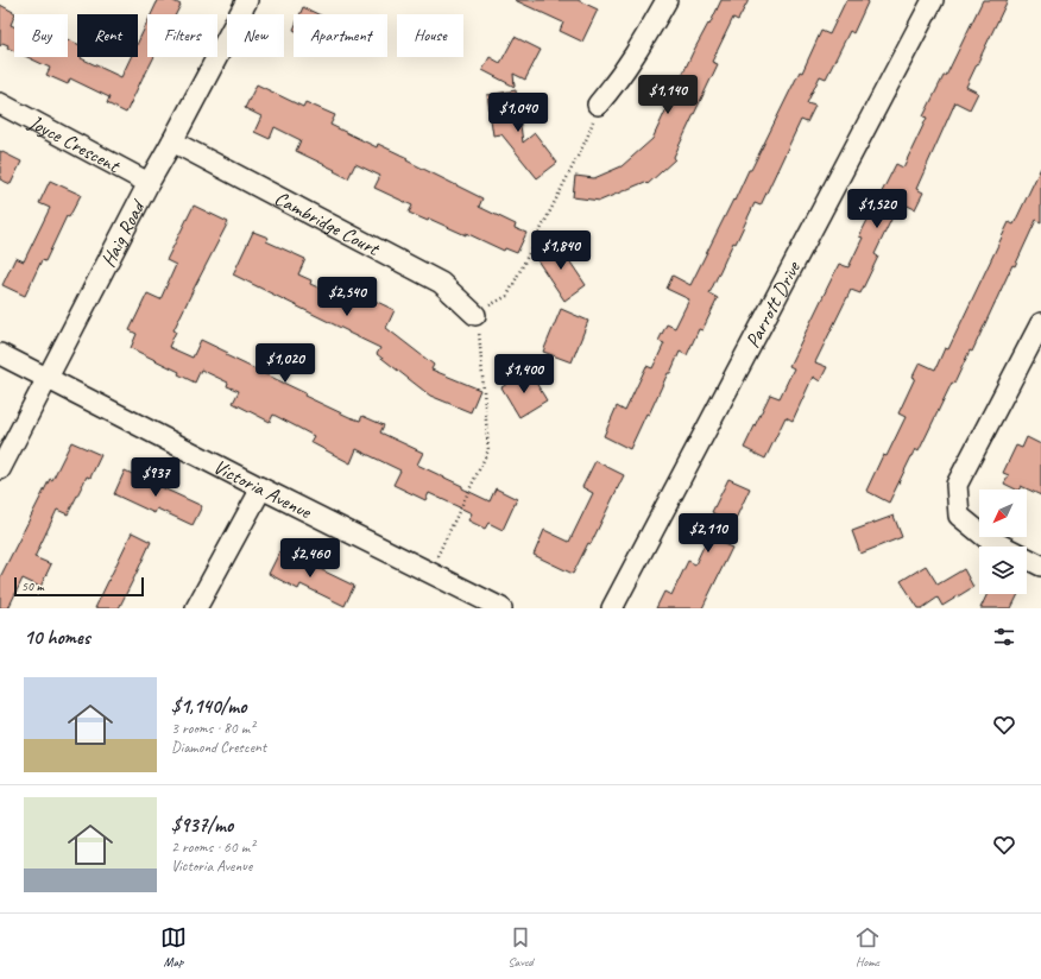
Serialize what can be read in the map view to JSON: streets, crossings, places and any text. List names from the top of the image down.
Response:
{
  "streets": {
    "street": [
      "Joyce Crescent",
      "Cambridge Court",
      "Haig Road",
      "Parrott Drive",
      "Victoria Avenue"
    ]
  },
  "crossings": [
    ["Joyce Crescent", "Haig Road"],
    ["Cambridge Court", "Haig Road"],
    ["Haig Road", "Victoria Avenue"]
  ],
  "scale_bar": "50 m",
  "north": "bottom left",
  "page": {
    "chip": [
      "Buy",
      "Rent",
      "Filters",
      "New",
      "Apartment",
      "House"
    ],
    "price": [
      "$1,140",
      "$1,040",
      "$1,520",
      "$1,840",
      "$2,540",
      "$1,020",
      "$1,400",
      "$937",
      "$2,110",
      "$2,460"
    ],
    "scale": "50 m",
    "heading": "10 homes",
    "list": [
      {
        "name": "$1,140/mo",
        "note": "3 rooms · 80 m² · Diamond Crescent"
      },
      {
        "name": "$937/mo",
        "note": "2 rooms · 60 m² · Victoria Avenue"
      }
    ],
    "tabs": ["Map", "Saved", "Home"]
  }
}
